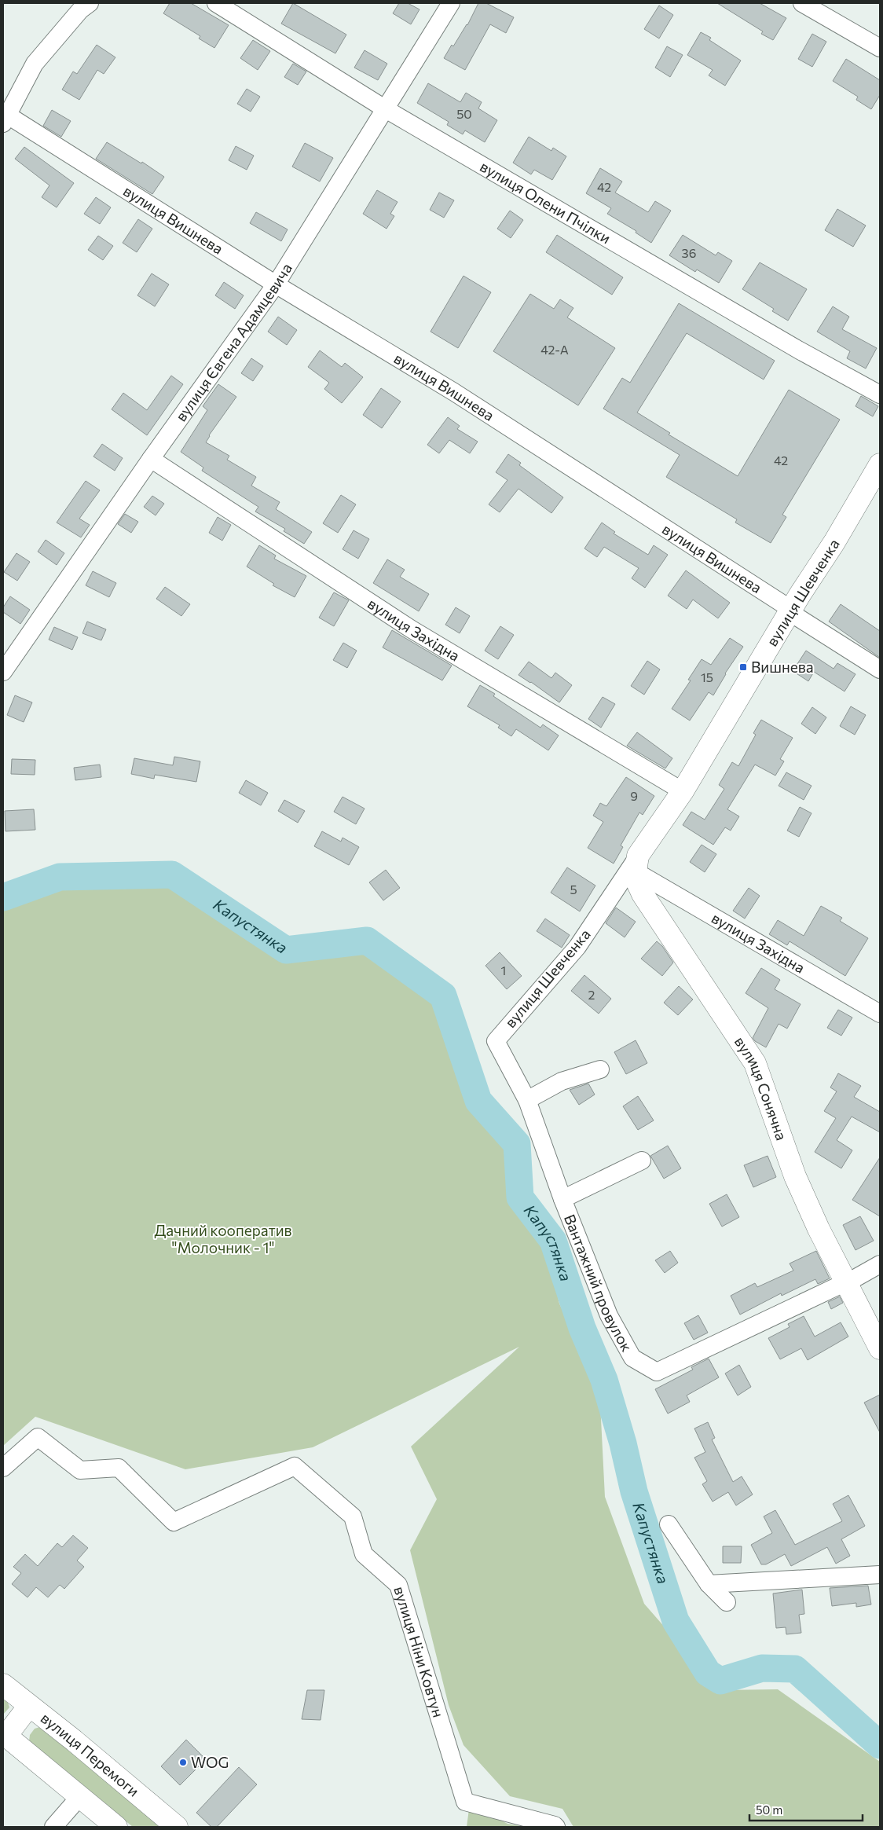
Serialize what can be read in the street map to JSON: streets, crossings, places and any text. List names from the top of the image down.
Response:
{
  "streets": {
    "street": [
      "вулиця Олени Пчілки",
      "вулиця Вишнева",
      "вулиця Євгена Адамцевича",
      "вулиця Шевченка",
      "вулиця Західна",
      "вулиця Сонячна",
      "Вантажний провулок",
      "вулиця Ніни Ковтун",
      "вулиця Перемоги"
    ]
  },
  "crossings": [
    ["вулиця Олени Пчілки", "вулиця Євгена Адамцевича"],
    ["вулиця Вишнева", "вулиця Євгена Адамцевича"],
    ["вулиця Вишнева", "вулиця Шевченка"],
    ["вулиця Євгена Адамцевича", "вулиця Західна"],
    ["вулиця Шевченка", "вулиця Західна"],
    ["вулиця Шевченка", "Вантажний провулок"],
    ["вулиця Західна", "вулиця Сонячна"],
    ["вулиця Сонячна", "Вантажний провулок"]
  ],
  "water": ["Капустянка"],
  "parks": ["Дачний кооператив \"Молочник - 1\""],
  "places": {
    "transit": ["Вишнева"],
    "other": ["WOG"]
  },
  "house_numbers": [
    "50",
    "42",
    "36",
    "42-А",
    "42",
    "15",
    "9",
    "5",
    "1",
    "2"
  ],
  "scale_bar": "50 m"
}
